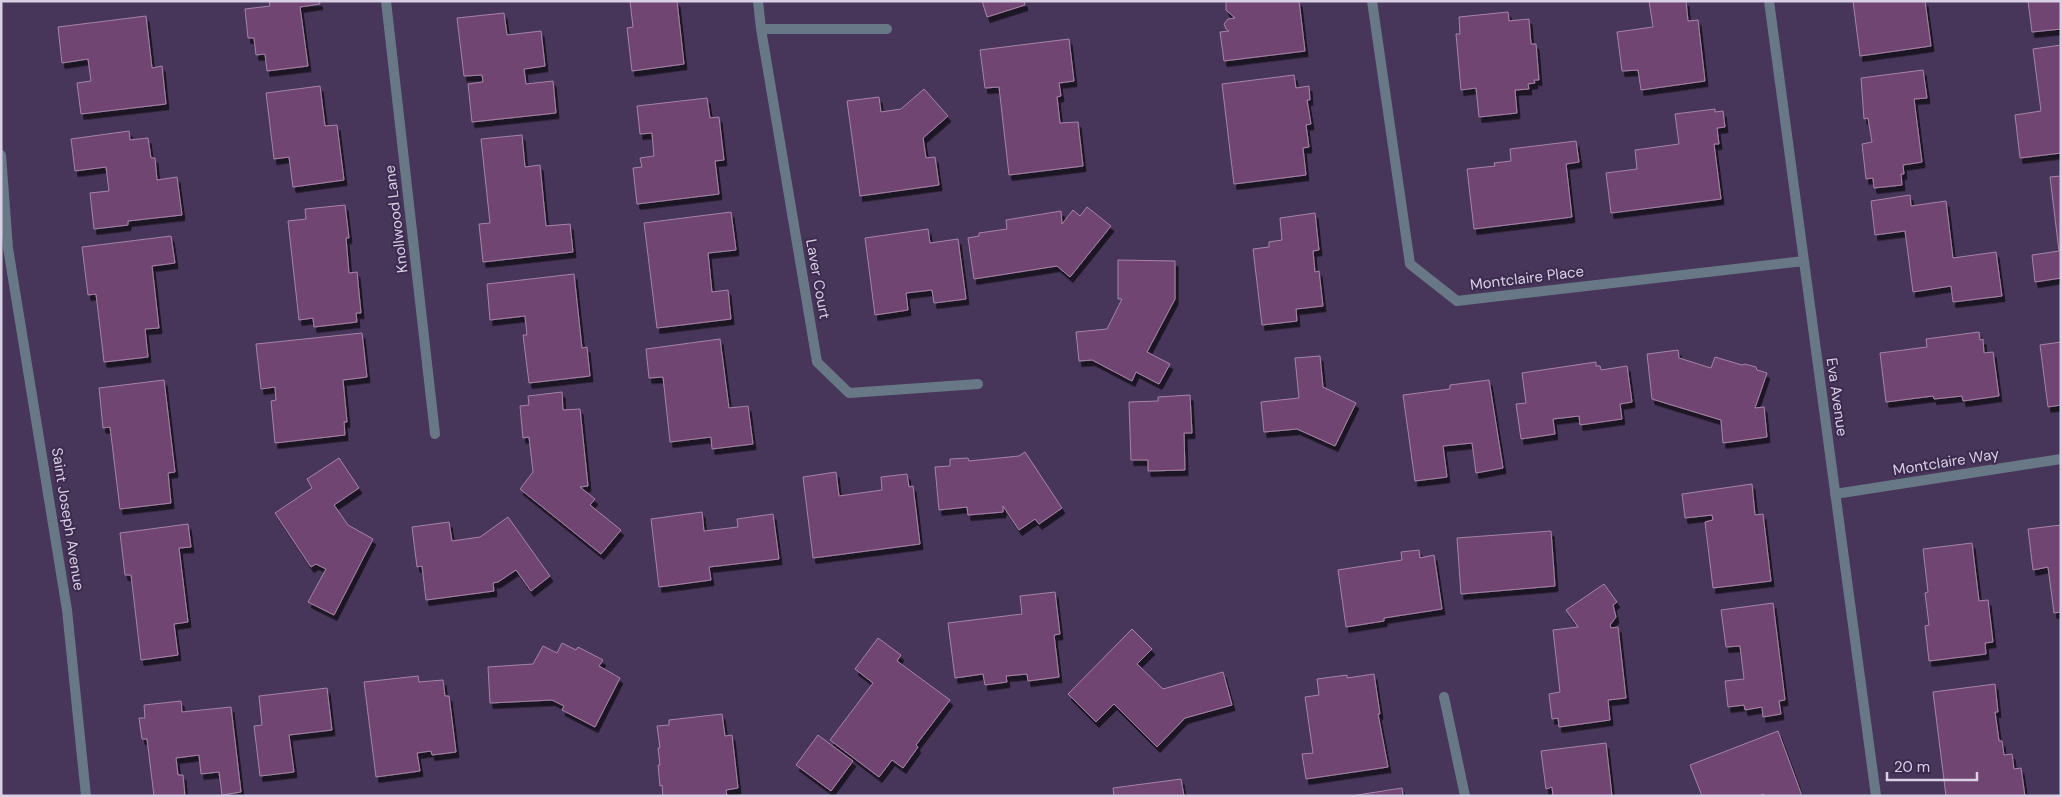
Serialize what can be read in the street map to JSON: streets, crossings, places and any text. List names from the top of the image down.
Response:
{
  "streets": {
    "street": [
      "Knollwood Lane",
      "Montclaire Place",
      "Laver Court",
      "Eva Avenue",
      "Montclaire Way",
      "Saint Joseph Avenue"
    ]
  },
  "crossings": [
    ["Montclaire Place", "Eva Avenue"],
    ["Eva Avenue", "Montclaire Way"]
  ],
  "scale_bar": "20 m"
}
